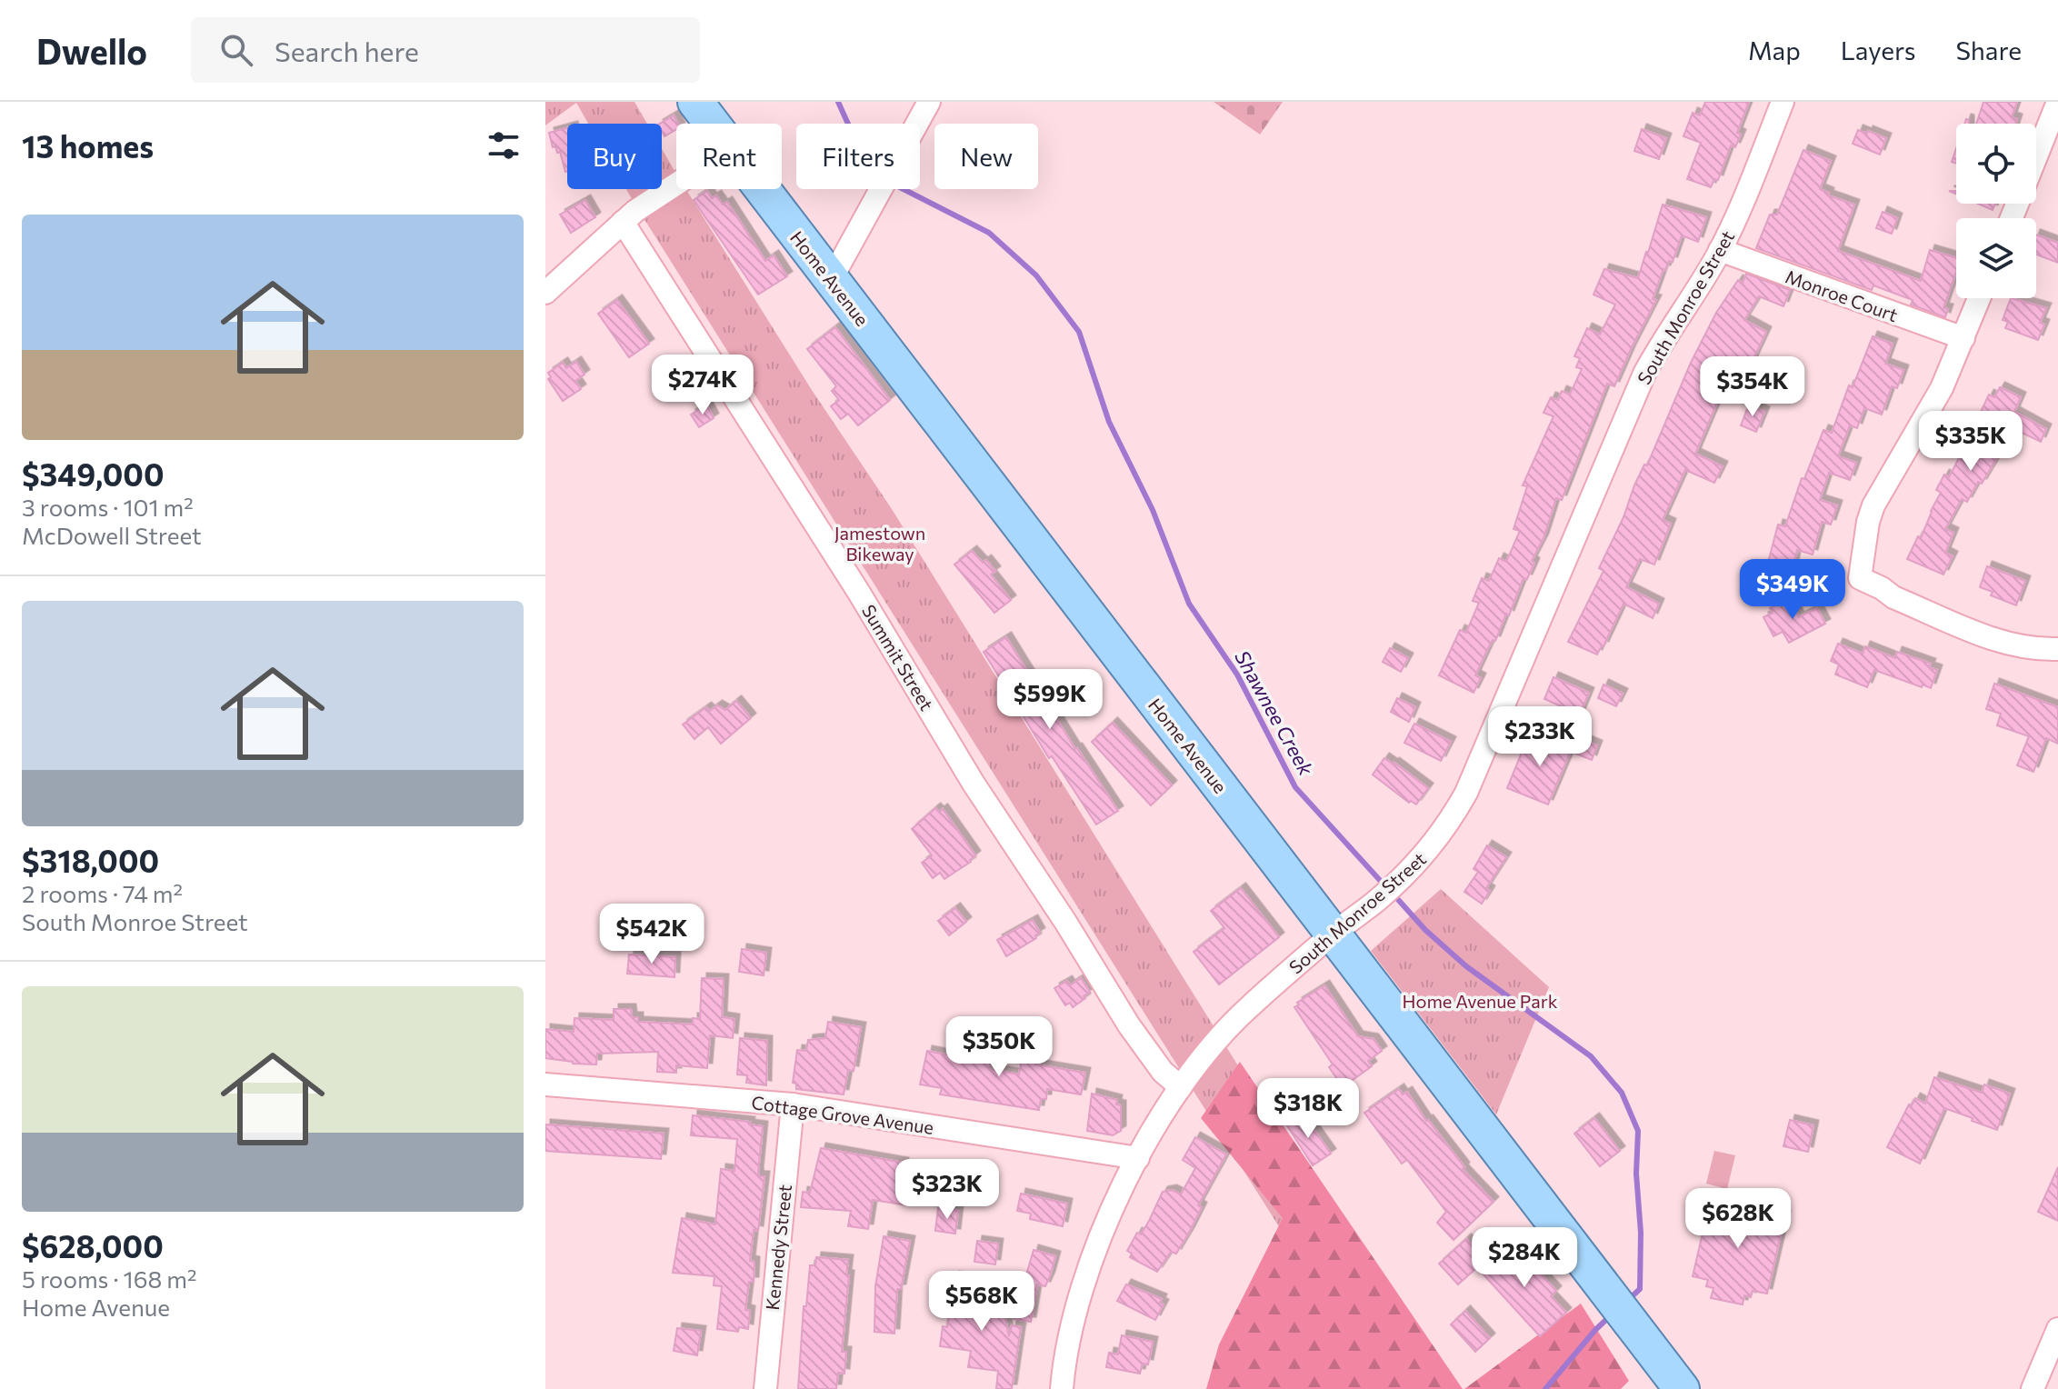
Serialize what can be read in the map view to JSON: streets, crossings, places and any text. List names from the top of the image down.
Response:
{
  "streets": {
    "main road": ["Home Avenue"],
    "street": [
      "Monroe Court",
      "South Monroe Street",
      "Summit Street",
      "Cottage Grove Avenue",
      "Kennedy Street"
    ]
  },
  "crossings": [
    ["Home Avenue", "South Monroe Street"],
    ["Monroe Court", "South Monroe Street"],
    ["South Monroe Street", "Summit Street"],
    ["South Monroe Street", "Cottage Grove Avenue"],
    ["Cottage Grove Avenue", "Kennedy Street"]
  ],
  "water": ["Shawnee Creek"],
  "parks": ["Jamestown Bikeway", "Home Avenue Park"],
  "page": {
    "header": "Dwello",
    "search": "Search here",
    "nav": ["Map", "Layers", "Share"],
    "heading": "13 homes",
    "chip": [
      "Buy",
      "Rent",
      "Filters",
      "New"
    ],
    "list": [
      {
        "name": "$349,000",
        "note": "3 rooms · 101 m² · McDowell Street"
      },
      {
        "name": "$318,000",
        "note": "2 rooms · 74 m² · South Monroe Street"
      },
      {
        "name": "$628,000",
        "note": "5 rooms · 168 m² · Home Avenue"
      }
    ],
    "price": [
      "$274K",
      "$354K",
      "$335K",
      "$349K",
      "$599K",
      "$233K",
      "$542K",
      "$350K",
      "$318K",
      "$323K",
      "$628K",
      "$284K",
      "$568K"
    ]
  }
}
